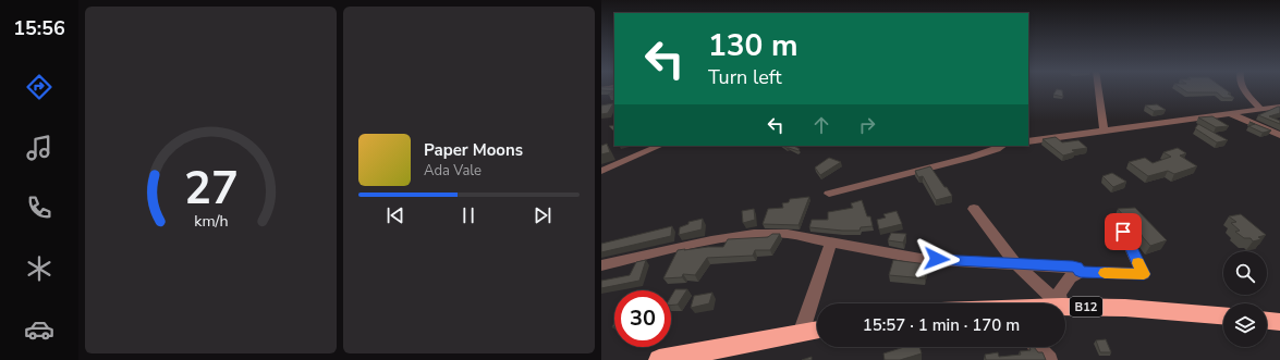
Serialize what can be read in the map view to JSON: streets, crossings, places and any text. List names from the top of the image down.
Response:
{
  "streets": {
    "highway": ["B12"]
  },
  "page": {
    "tabs": "15:56",
    "turn": ["130 m", "Turn left"],
    "song": ["Paper Moons", "Ada Vale"],
    "limit": "30",
    "trip": "15:57 · 1 min · 170 m",
    "gauge": ["27", "km/h"]
  }
}
